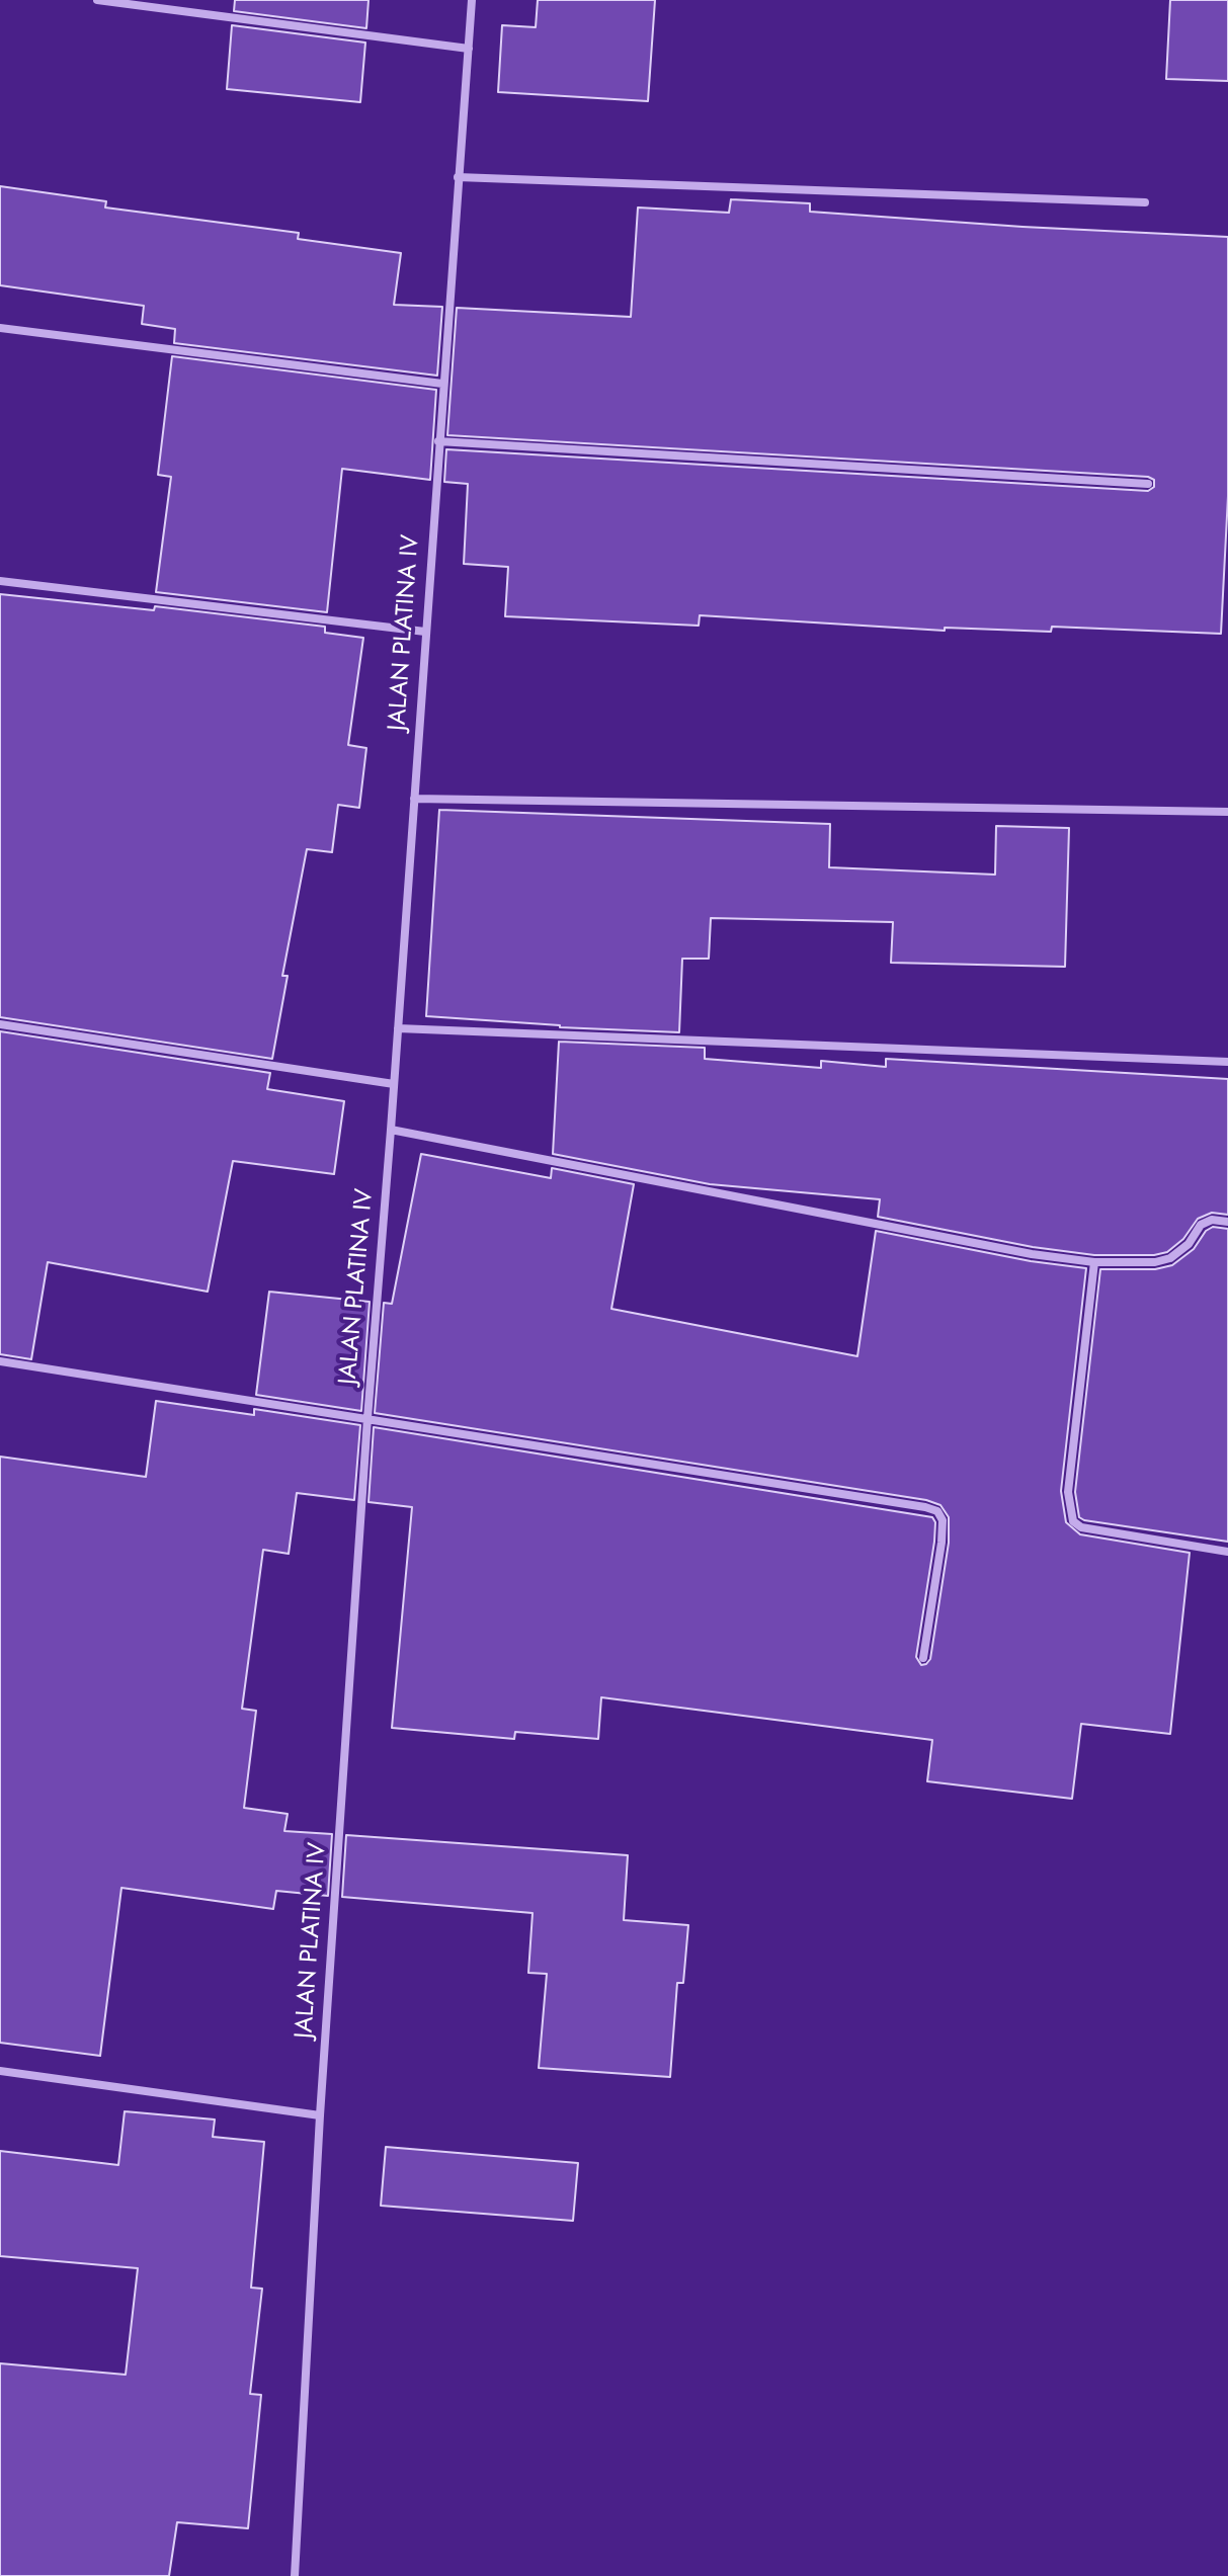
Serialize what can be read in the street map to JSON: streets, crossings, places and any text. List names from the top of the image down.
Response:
{
  "streets": {
    "street": ["JALAN PLATINA IV"]
  }
}
